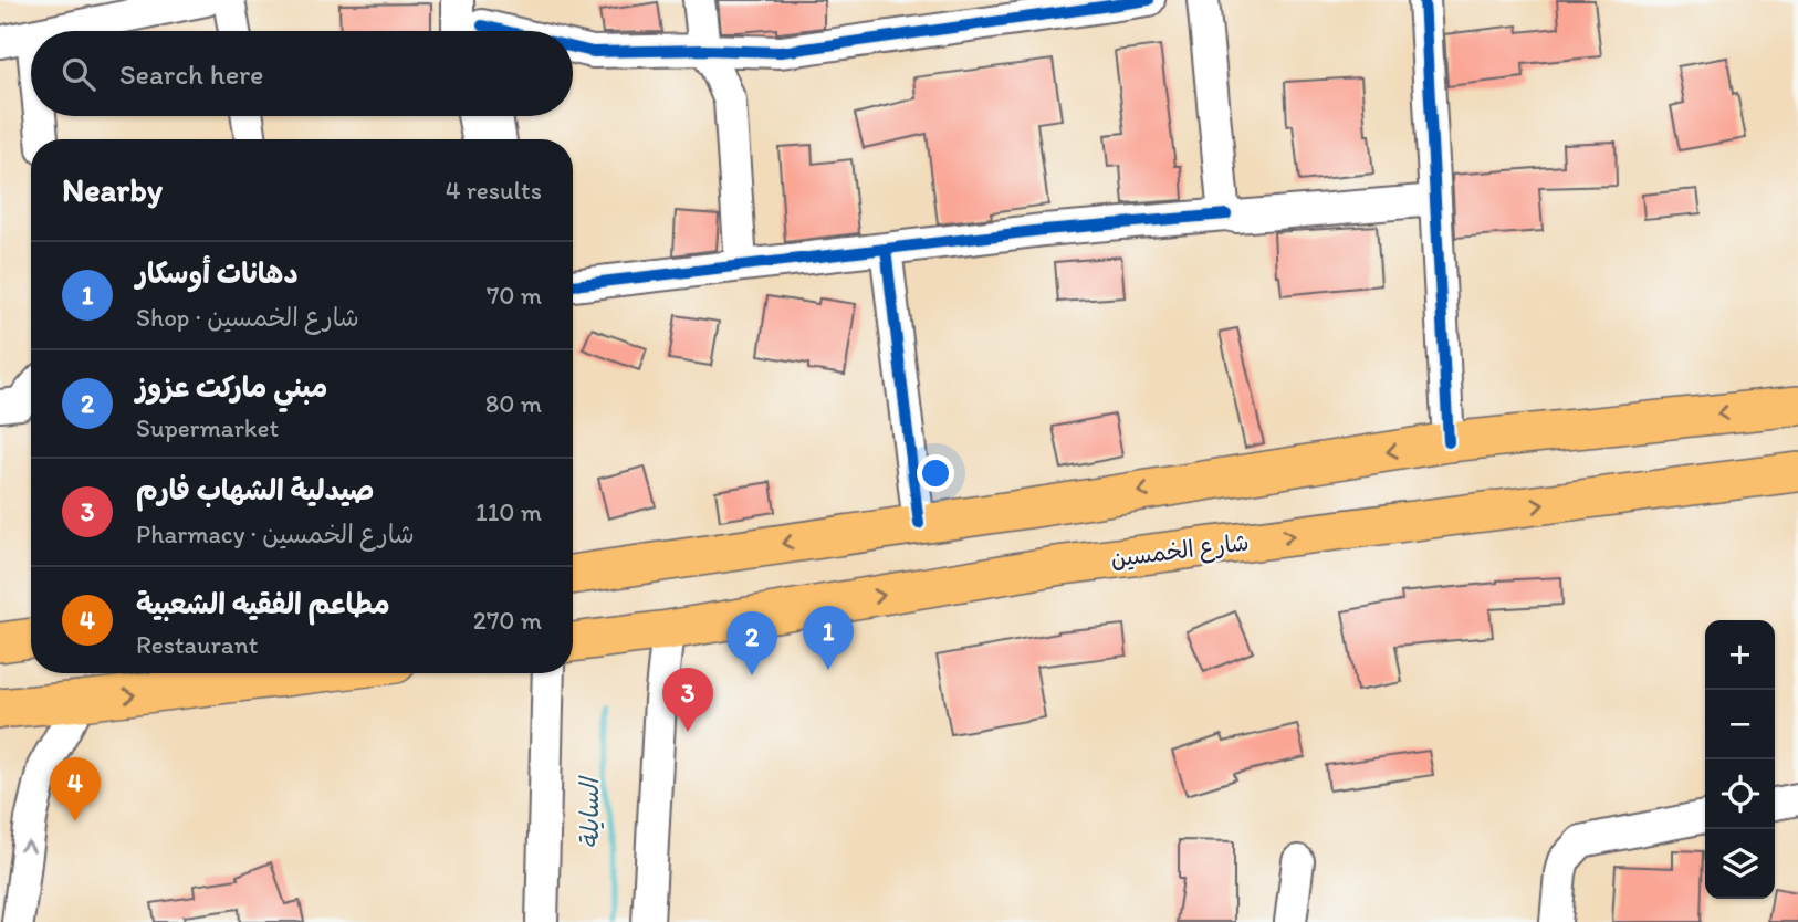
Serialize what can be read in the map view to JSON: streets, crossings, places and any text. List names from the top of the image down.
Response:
{
  "streets": {
    "main road": ["شارع الخمسين"]
  },
  "water": ["السايلة"],
  "page": {
    "search": "Search here",
    "heading": ["Nearby", "4 results"],
    "list": [
      {
        "mark": "1",
        "name": "دهانات أوسكار",
        "note": "Shop · شارع الخمسين",
        "value": "70 m"
      },
      {
        "mark": "2",
        "name": "مبني ماركت عزوز",
        "note": "Supermarket",
        "value": "80 m"
      },
      {
        "mark": "3",
        "name": "صيدلية الشهاب فارم",
        "note": "Pharmacy · شارع الخمسين",
        "value": "110 m"
      },
      {
        "mark": "4",
        "name": "مطاعم الفقيه الشعبية",
        "note": "Restaurant",
        "value": "270 m"
      }
    ],
    "pins": [
      "1",
      "2",
      "3",
      "4"
    ],
    "map_buttons": ["+", "−"]
  }
}
